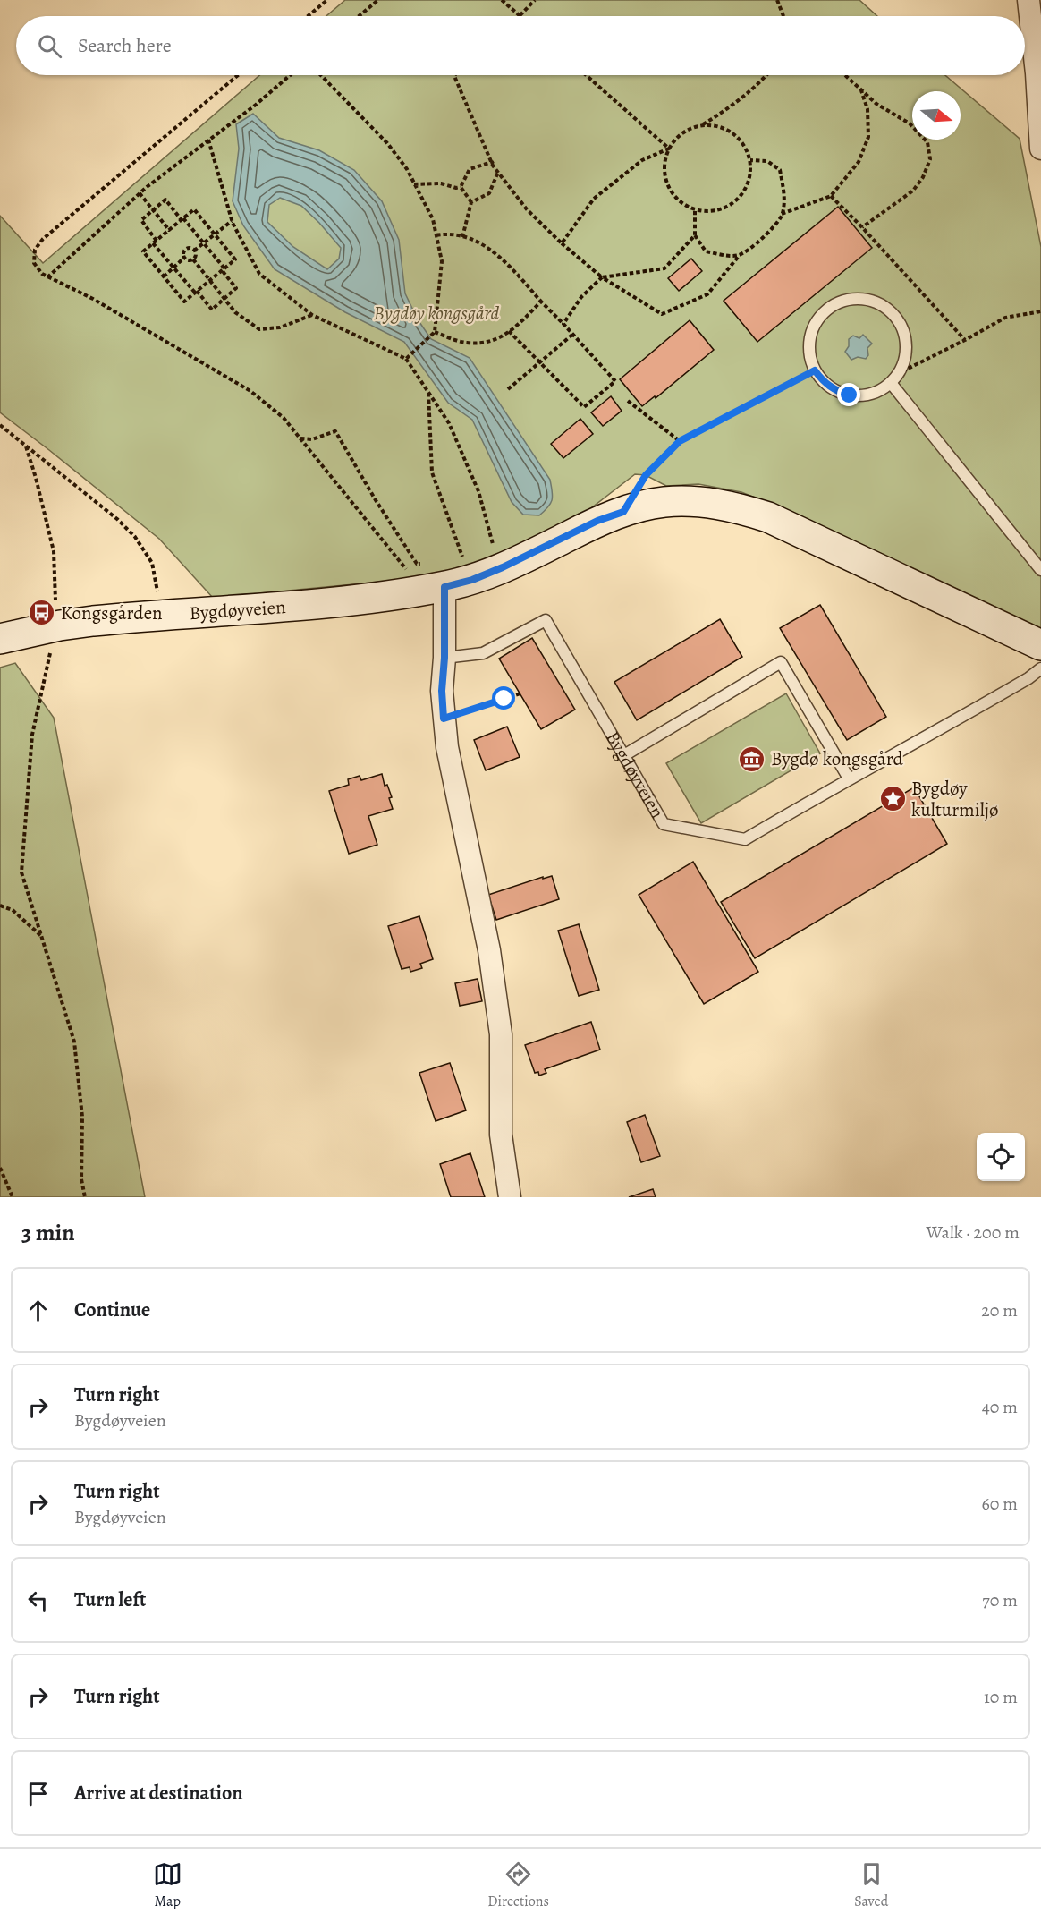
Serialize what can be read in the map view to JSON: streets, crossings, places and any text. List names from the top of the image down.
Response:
{
  "streets": {
    "street": ["Bygdøyveien"]
  },
  "parks": ["Bygdøy kongsgård"],
  "places": {
    "bus stop": ["Kongsgården"],
    "museum": ["Bygdø kongsgård"],
    "place": ["Bygdøy kulturmiljø"]
  },
  "north": "right",
  "page": {
    "search": "Search here",
    "heading": ["3 min", "Walk · 200 m"],
    "list": [
      ["Continue", "20 m"],
      ["Turn right", "Bygdøyveien", "40 m"],
      ["Turn right", "Bygdøyveien", "60 m"],
      ["Turn left", "70 m"],
      ["Turn right", "10 m"],
      "Arrive at destination"
    ],
    "nav": ["Map", "Directions", "Saved"]
  }
}
